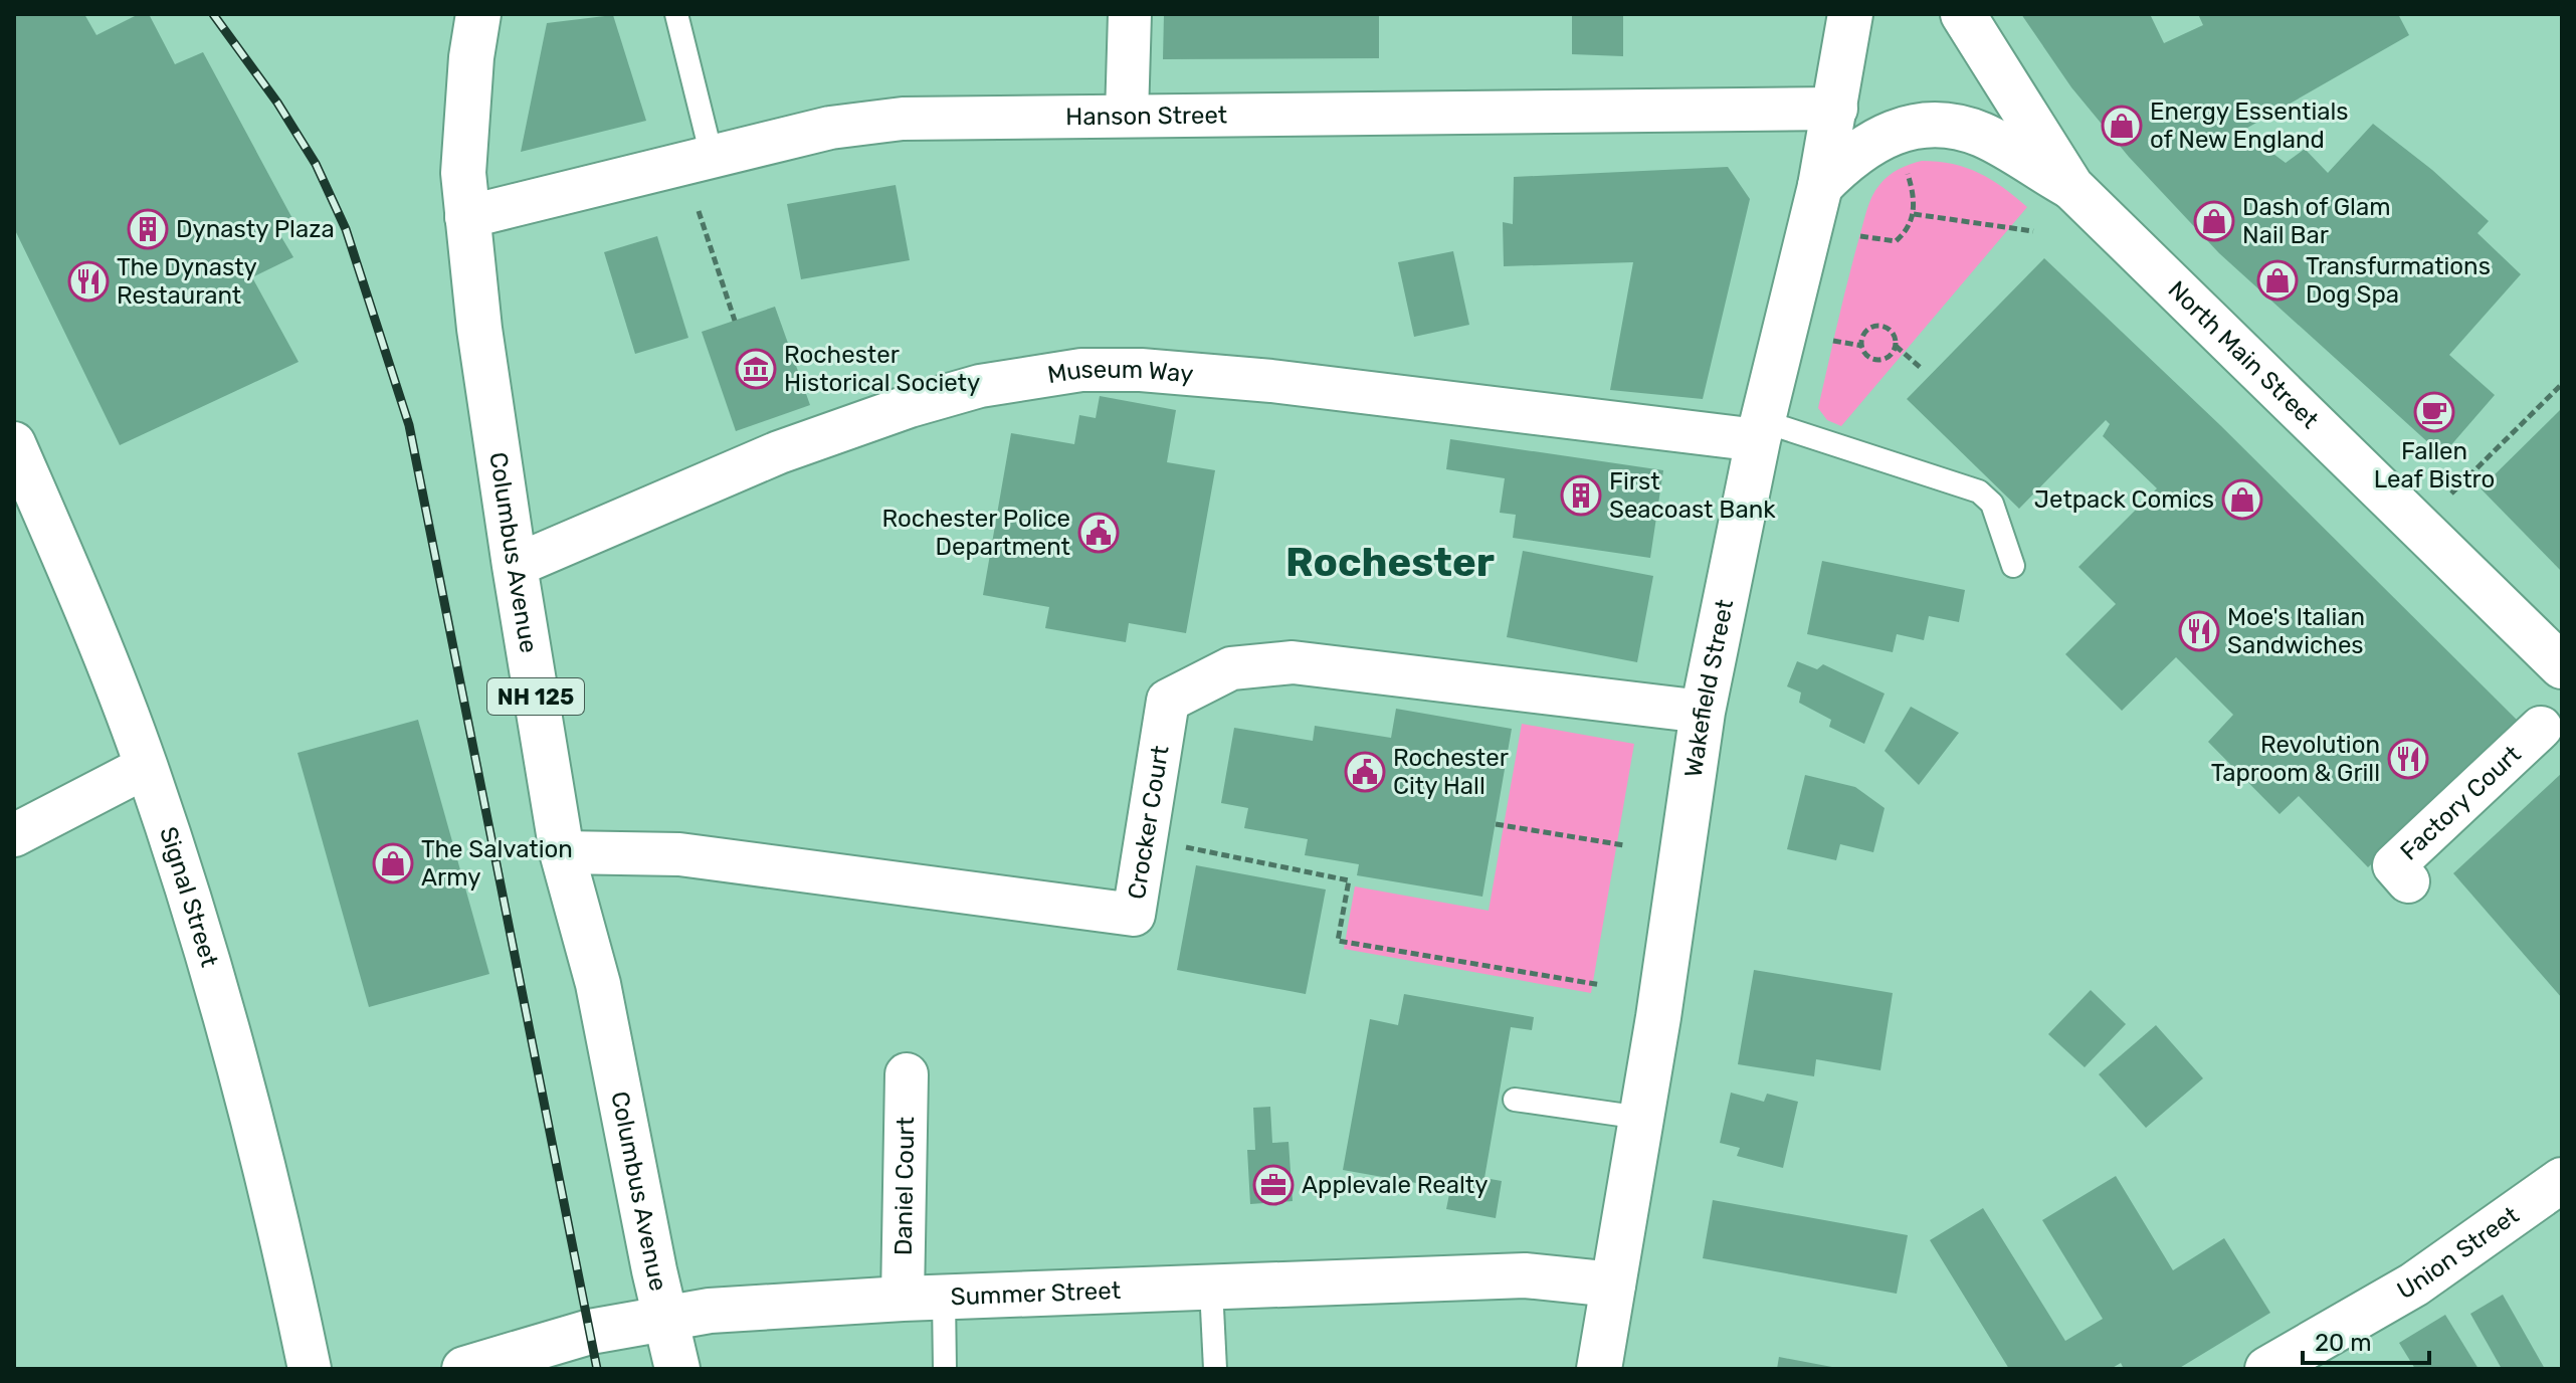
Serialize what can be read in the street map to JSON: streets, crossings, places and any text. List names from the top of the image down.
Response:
{
  "streets": {
    "main road": [
      "North Main Street",
      "Columbus Avenue",
      "Wakefield Street",
      "NH 125",
      "Union Street",
      "Summer Street"
    ],
    "street": [
      "Hanson Street",
      "Museum Way",
      "Factory Court",
      "Crocker Court",
      "Signal Street",
      "Daniel Court"
    ]
  },
  "crossings": [
    ["Hanson Street", "Columbus Avenue"],
    ["Hanson Street", "Wakefield Street"],
    ["Museum Way", "Columbus Avenue"],
    ["Museum Way", "Wakefield Street"],
    ["Columbus Avenue", "Crocker Court"],
    ["Columbus Avenue", "Summer Street"],
    ["Wakefield Street", "Crocker Court"],
    ["Wakefield Street", "Summer Street"],
    ["Daniel Court", "Summer Street"]
  ],
  "districts": ["Rochester"],
  "places": {
    "shop": [
      "Energy Essentials of New England",
      "Dash of Glam Nail Bar",
      "Transfurmations Dog Spa",
      "Jetpack Comics",
      "The Salvation Army"
    ],
    "building": ["Dynasty Plaza", "First Seacoast Bank"],
    "restaurant": ["The Dynasty Restaurant", "Moe's Italian Sandwiches", "Revolution Taproom & Grill"],
    "museum": ["Rochester Historical Society"],
    "cafe": ["Fallen Leaf Bistro"],
    "public building": ["Rochester Police Department", "Rochester City Hall"],
    "office": ["Applevale Realty"]
  },
  "scale_bar": "20 m"
}
